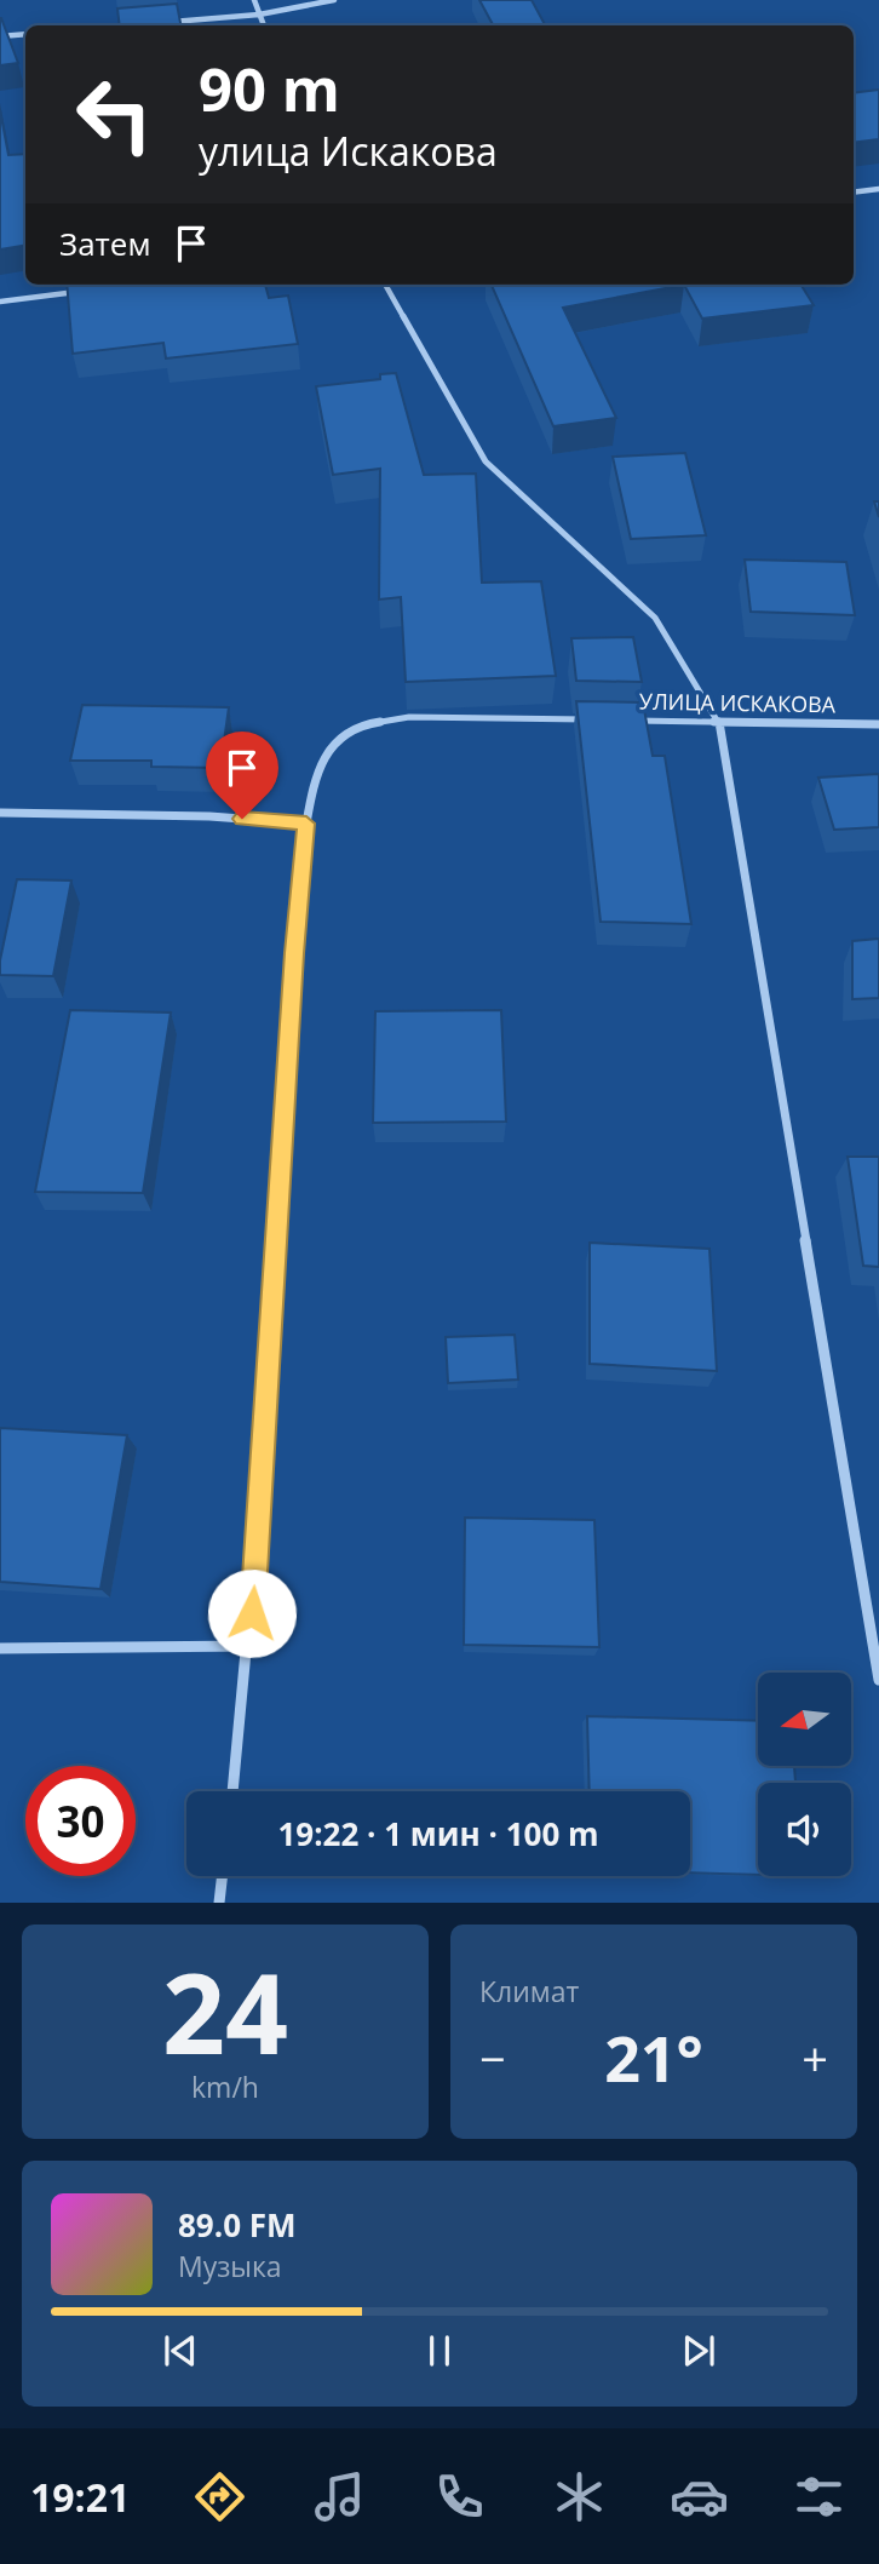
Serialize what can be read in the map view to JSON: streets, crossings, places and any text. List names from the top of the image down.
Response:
{
  "streets": {
    "street": ["УЛИЦА ИСКАКОВА"]
  },
  "north": "left",
  "page": {
    "turn": ["90 m", "улица Искакова"],
    "then": "Затем",
    "limit": "30",
    "trip": "19:22 · 1 мин · 100 m",
    "tile": [
      ["24", "km/h"],
      "Климат"
    ],
    "heat": ["−", "21°", "+"],
    "song": ["89.0 FM", "Музыка"],
    "tabs": "19:21"
  }
}
